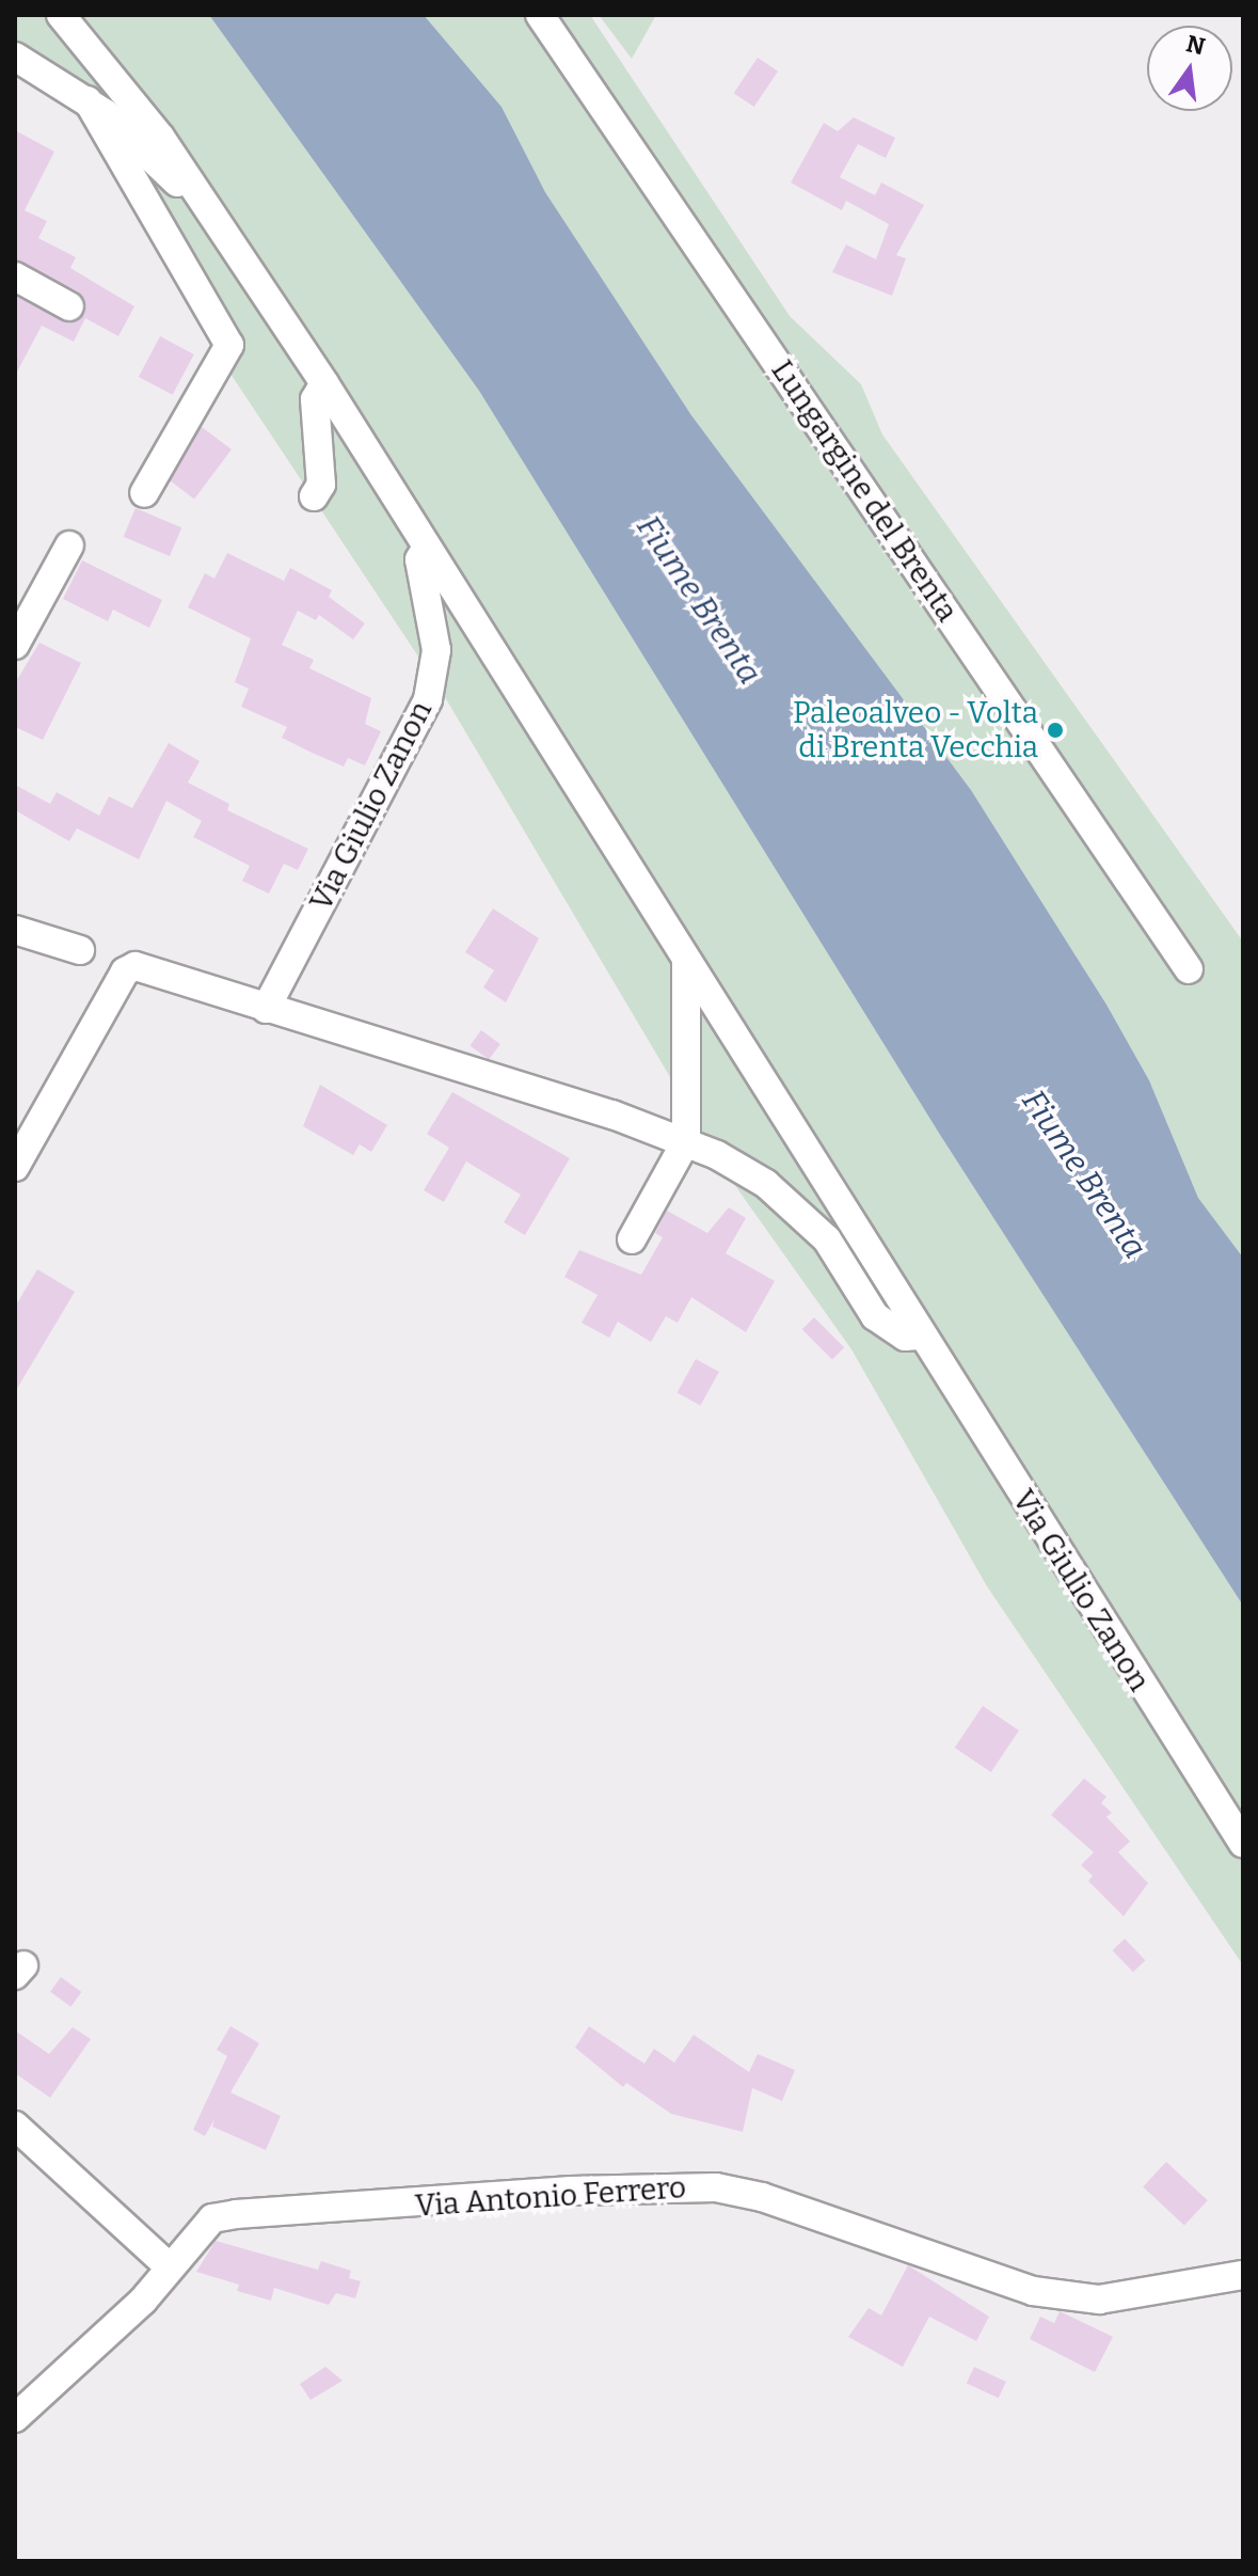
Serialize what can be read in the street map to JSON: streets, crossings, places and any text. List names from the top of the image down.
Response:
{
  "streets": {
    "street": ["Lungargine del Brenta", "Via Giulio Zanon", "Via Antonio Ferrero"]
  },
  "water": ["Fiume Brenta"],
  "places": ["Paleoalveo - Volta di Brenta Vecchia"],
  "north": "top"
}
